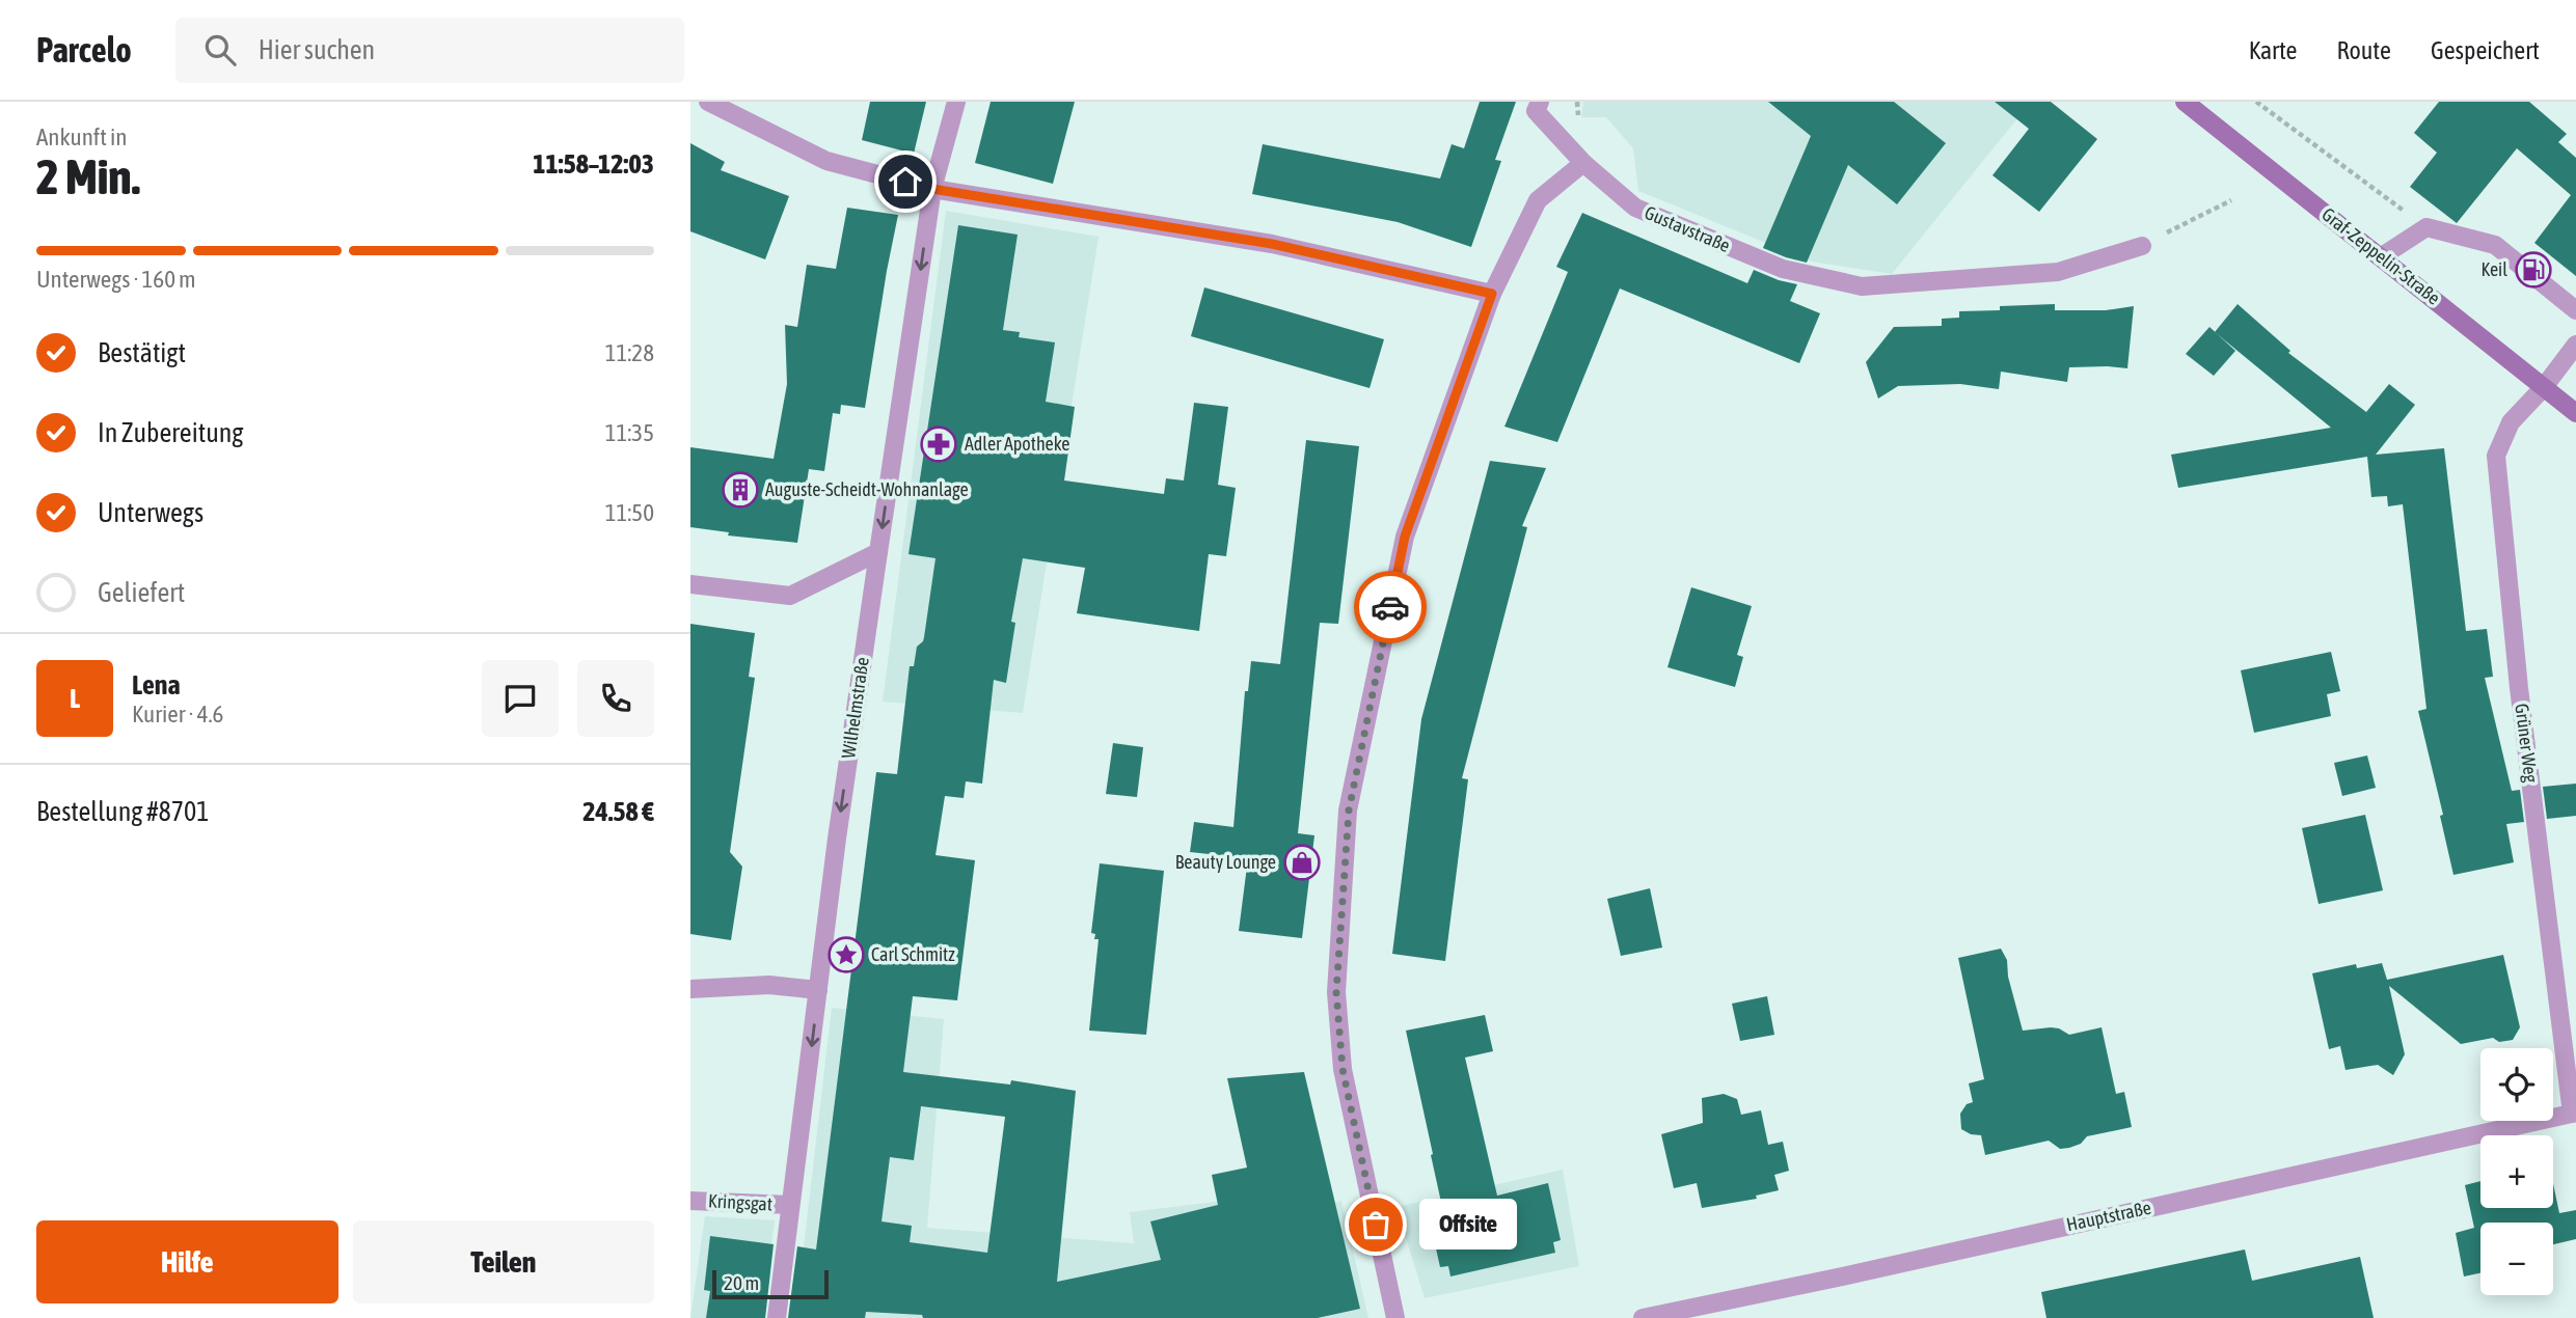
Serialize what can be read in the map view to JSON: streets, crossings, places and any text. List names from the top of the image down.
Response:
{
  "streets": {
    "main road": ["Graf-Zeppelin-Straße"],
    "street": [
      "Gustavstraße",
      "Wilhelmstraße",
      "Grüner Weg",
      "Kringsgat",
      "Hauptstraße"
    ]
  },
  "crossings": [
    ["Graf-Zeppelin-Straße", "Grüner Weg"],
    ["Wilhelmstraße", "Kringsgat"],
    ["Grüner Weg", "Hauptstraße"]
  ],
  "one_way": ["Wilhelmstraße"],
  "places": {
    "fuel station": ["Keil"],
    "pharmacy": ["Adler Apotheke"],
    "building": ["Auguste-Scheidt-Wohnanlage"],
    "shop": ["Beauty Lounge"],
    "place": ["Carl Schmitz"],
    "other": ["Offsite"]
  },
  "scale_bar": "20 m",
  "page": {
    "header": "Parcelo",
    "search": "Hier suchen",
    "nav": ["Karte", "Route", "Gespeichert"],
    "heading": ["2 Min.", "Ankunft in", "11:58–12:03"],
    "panel": [
      "Lena",
      "Kurier · 4.6",
      "Bestellung #8701",
      "24.58 €"
    ],
    "bar": "Unterwegs · 160 m",
    "list": [
      ["Bestätigt", "11:28"],
      ["In Zubereitung", "11:35"],
      ["Unterwegs", "11:50"],
      "Geliefert"
    ],
    "round": "L",
    "map_buttons": ["+", "−"],
    "bubble": "Offsite",
    "buttons": ["Hilfe", "Teilen"],
    "scale": "20 m"
  }
}
